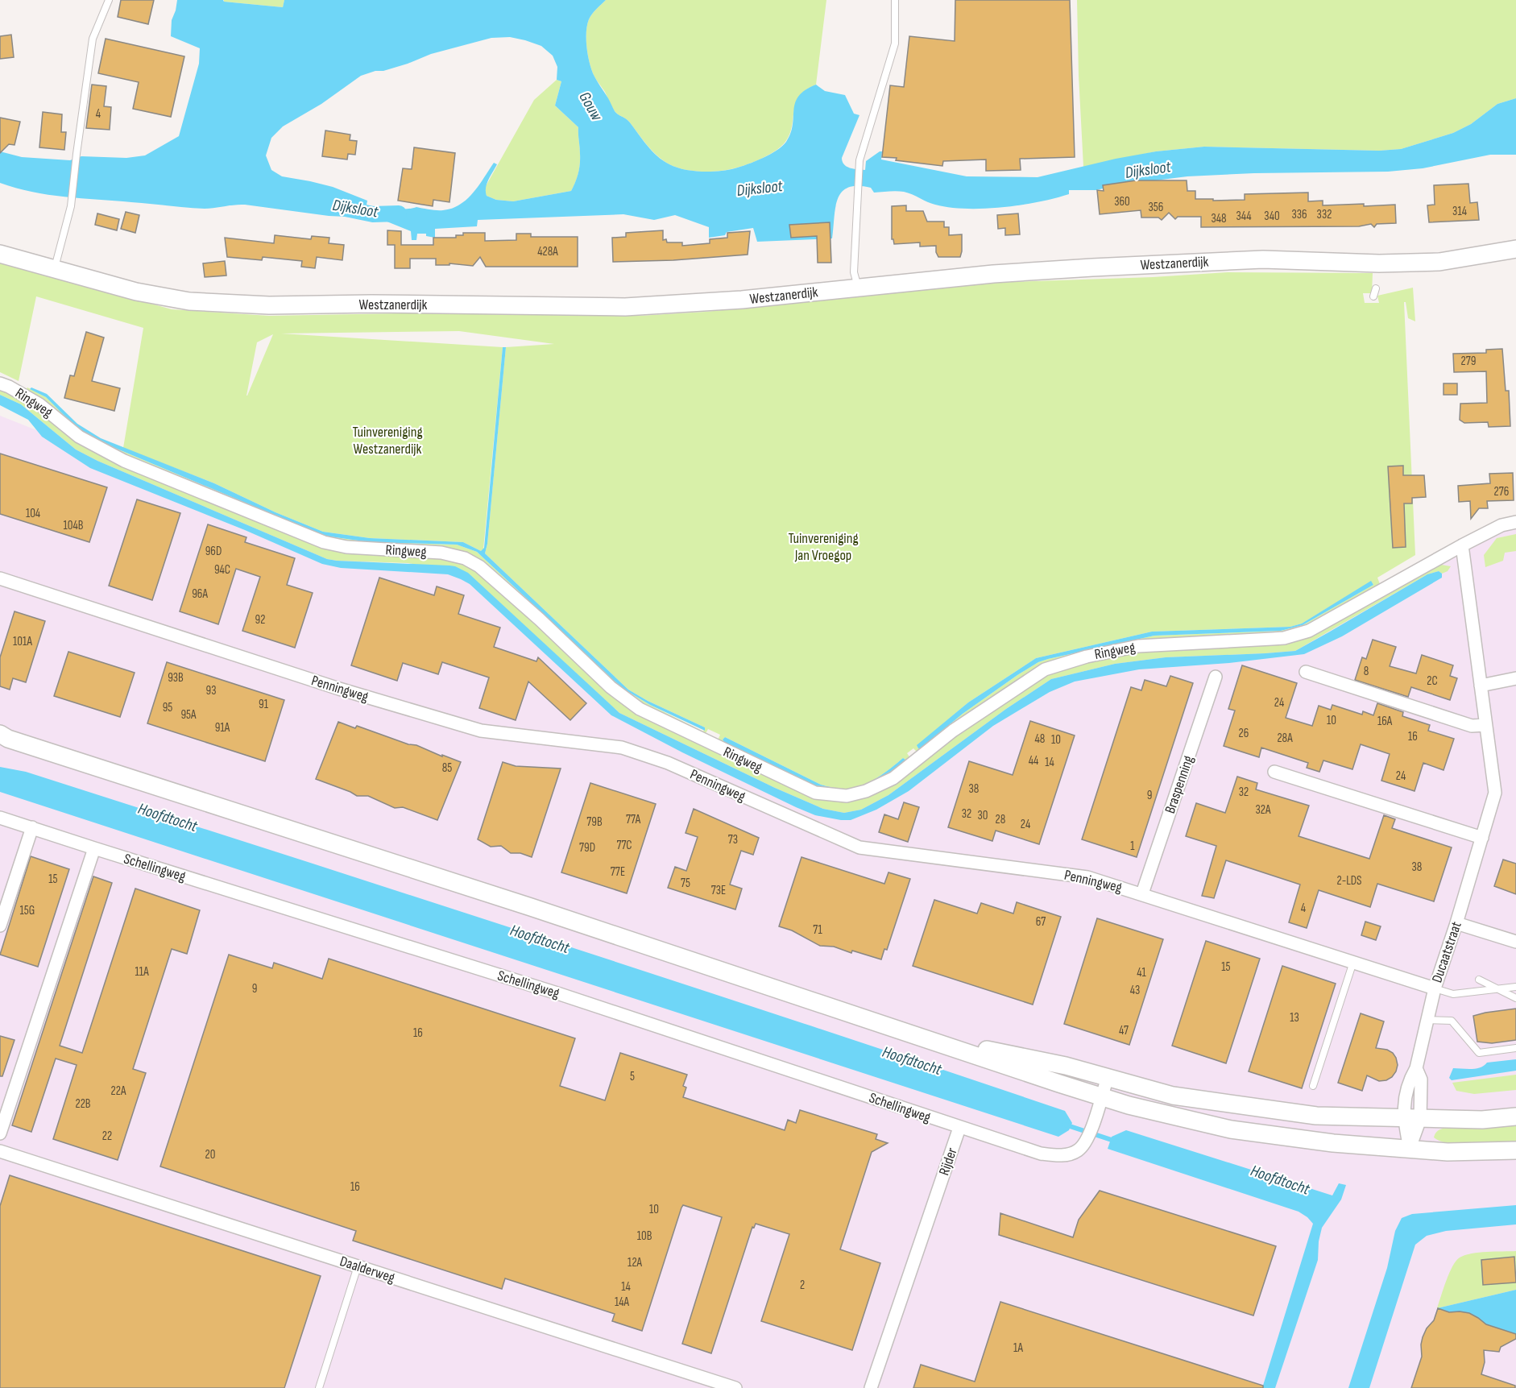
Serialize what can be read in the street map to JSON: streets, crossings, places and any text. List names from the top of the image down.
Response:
{
  "streets": {
    "main road": ["Westzanerdijk"],
    "street": [
      "Ringweg",
      "Penningweg",
      "Braspenning",
      "Schellingweg",
      "Ducaatstraat",
      "Rijder",
      "Daalderweg"
    ]
  },
  "crossings": [
    ["Ringweg", "Ducaatstraat"],
    ["Penningweg", "Braspenning"],
    ["Penningweg", "Ducaatstraat"],
    ["Schellingweg", "Rijder"]
  ],
  "water": ["Gouw", "Dijksloot", "Hoofdtocht"],
  "parks": ["Tuinvereniging Westzanerdijk", "Tuinvereniging Jan Vroegop"],
  "house_numbers": [
    "4",
    "360",
    "356",
    "314",
    "336",
    "332",
    "344",
    "340",
    "348",
    "428A",
    "279",
    "276",
    "104",
    "104B",
    "96D",
    "94C",
    "96A",
    "92",
    "101A",
    "8",
    "93B",
    "2C",
    "93",
    "24",
    "91",
    "95",
    "95A",
    "10",
    "16A",
    "91A",
    "26",
    "16",
    "28A",
    "48",
    "10",
    "44",
    "14",
    "85",
    "24",
    "38",
    "32",
    "9",
    "32A",
    "32",
    "30",
    "77A",
    "28",
    "79B",
    "24",
    "73",
    "77C",
    "1",
    "79D",
    "38",
    "77E",
    "15",
    "2-LDS",
    "75",
    "73E",
    "4",
    "15G",
    "67",
    "71",
    "15",
    "11A",
    "41",
    "9",
    "43",
    "13",
    "47",
    "16",
    "5",
    "22A",
    "22B",
    "22",
    "20",
    "16",
    "10",
    "10B",
    "12A",
    "2",
    "14",
    "14A",
    "1A"
  ]
}
